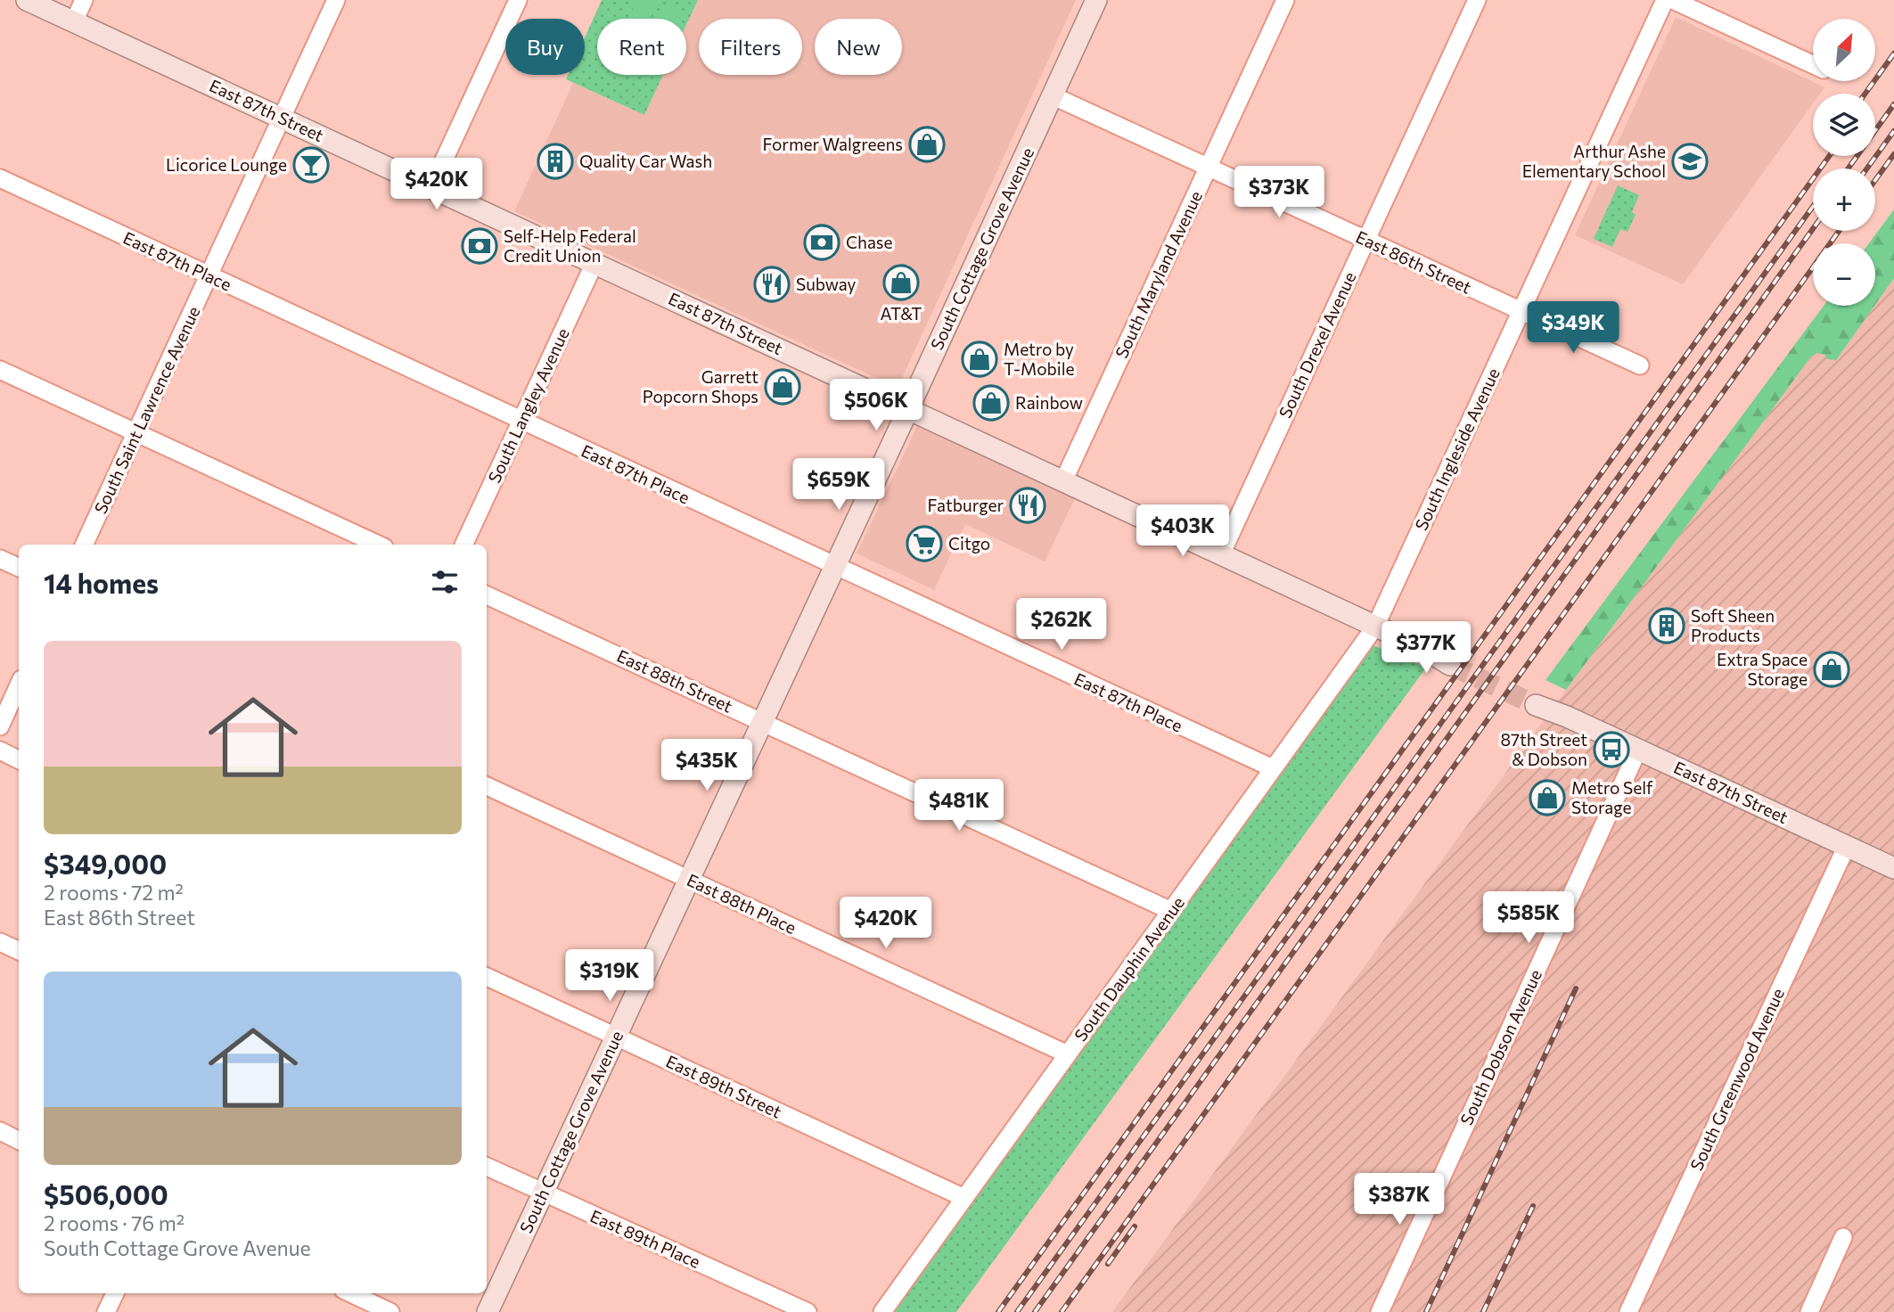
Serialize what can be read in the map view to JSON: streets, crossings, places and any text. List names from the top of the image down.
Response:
{
  "streets": {
    "main road": ["East 87th Street", "South Cottage Grove Avenue"],
    "street": [
      "East 87th Place",
      "East 86th Street",
      "South Maryland Avenue",
      "South Drexel Avenue",
      "South Langley Avenue",
      "South Saint Lawrence Avenue",
      "South Ingleside Avenue",
      "East 88th Street",
      "East 88th Place",
      "South Dauphin Avenue",
      "South Dobson Avenue",
      "South Greenwood Avenue",
      "East 89th Street",
      "East 89th Place"
    ]
  },
  "crossings": [
    ["East 87th Street", "South Cottage Grove Avenue"],
    ["East 87th Street", "South Maryland Avenue"],
    ["East 87th Street", "South Drexel Avenue"],
    ["East 87th Street", "South Langley Avenue"],
    ["East 87th Street", "South Saint Lawrence Avenue"],
    ["East 87th Street", "South Ingleside Avenue"],
    ["East 87th Street", "South Dauphin Avenue"],
    ["East 87th Street", "South Dobson Avenue"],
    ["East 87th Street", "South Greenwood Avenue"],
    ["South Cottage Grove Avenue", "East 87th Place"],
    ["South Cottage Grove Avenue", "East 86th Street"],
    ["South Cottage Grove Avenue", "East 88th Street"],
    ["South Cottage Grove Avenue", "East 88th Place"],
    ["South Cottage Grove Avenue", "East 89th Street"],
    ["South Cottage Grove Avenue", "East 89th Place"],
    ["East 87th Place", "South Langley Avenue"],
    ["East 87th Place", "South Saint Lawrence Avenue"],
    ["East 87th Place", "South Dauphin Avenue"],
    ["East 86th Street", "South Maryland Avenue"],
    ["East 86th Street", "South Drexel Avenue"],
    ["East 86th Street", "South Ingleside Avenue"],
    ["South Ingleside Avenue", "South Dauphin Avenue"],
    ["East 88th Street", "South Dauphin Avenue"],
    ["East 88th Place", "South Dauphin Avenue"],
    ["South Dauphin Avenue", "East 89th Street"]
  ],
  "places": {
    "shop": [
      "Former Walgreens",
      "AT&T",
      "Metro by T-Mobile",
      "Garrett Popcorn Shops",
      "Rainbow",
      "Extra Space Storage",
      "Metro Self Storage"
    ],
    "building": ["Quality Car Wash", "Soft Sheen Products"],
    "school or university": ["Arthur Ashe Elementary School"],
    "bar": ["Licorice Lounge"],
    "bank": ["Chase", "Self-Help Federal Credit Union"],
    "restaurant": ["Subway", "Fatburger"],
    "supermarket": ["Citgo"],
    "bus stop": ["87th Street & Dobson"]
  },
  "north": "top right",
  "page": {
    "map_buttons": ["+", "−"],
    "chip": [
      "Buy",
      "Rent",
      "Filters",
      "New"
    ],
    "price": [
      "$420K",
      "$373K",
      "$349K",
      "$506K",
      "$659K",
      "$403K",
      "$262K",
      "$377K",
      "$435K",
      "$481K",
      "$585K",
      "$420K",
      "$319K",
      "$387K"
    ],
    "heading": "14 homes",
    "list": [
      {
        "name": "$349,000",
        "note": "2 rooms · 72 m² · East 86th Street"
      },
      {
        "name": "$506,000",
        "note": "2 rooms · 76 m² · South Cottage Grove Avenue"
      }
    ]
  }
}
